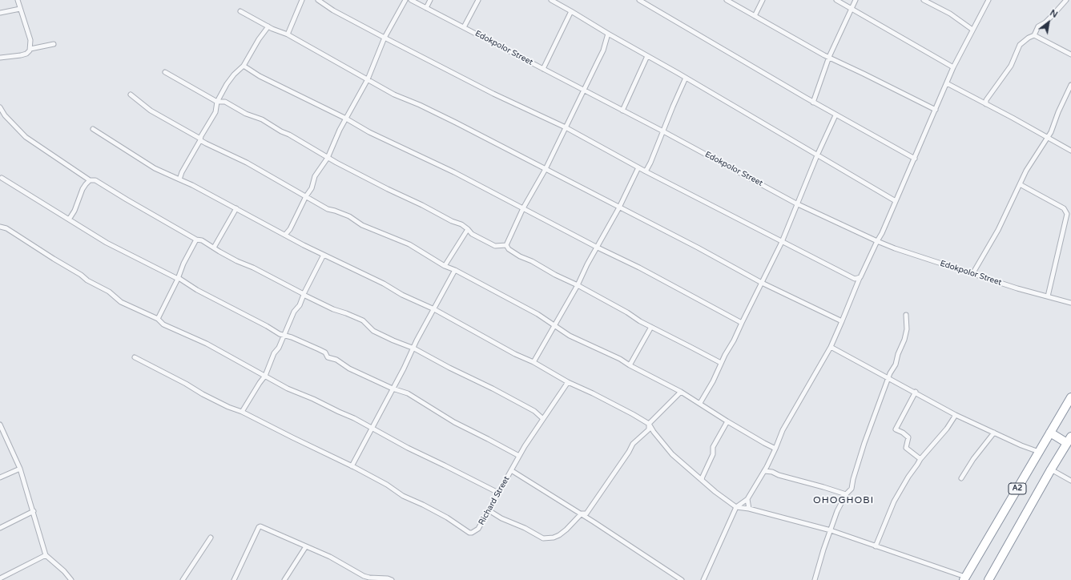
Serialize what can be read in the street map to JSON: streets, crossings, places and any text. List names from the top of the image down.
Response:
{
  "streets": {
    "highway": ["A2"],
    "street": ["Edokpolor Street", "Richard Street"]
  },
  "districts": ["OHOGHOBI"],
  "north": "top right"
}
